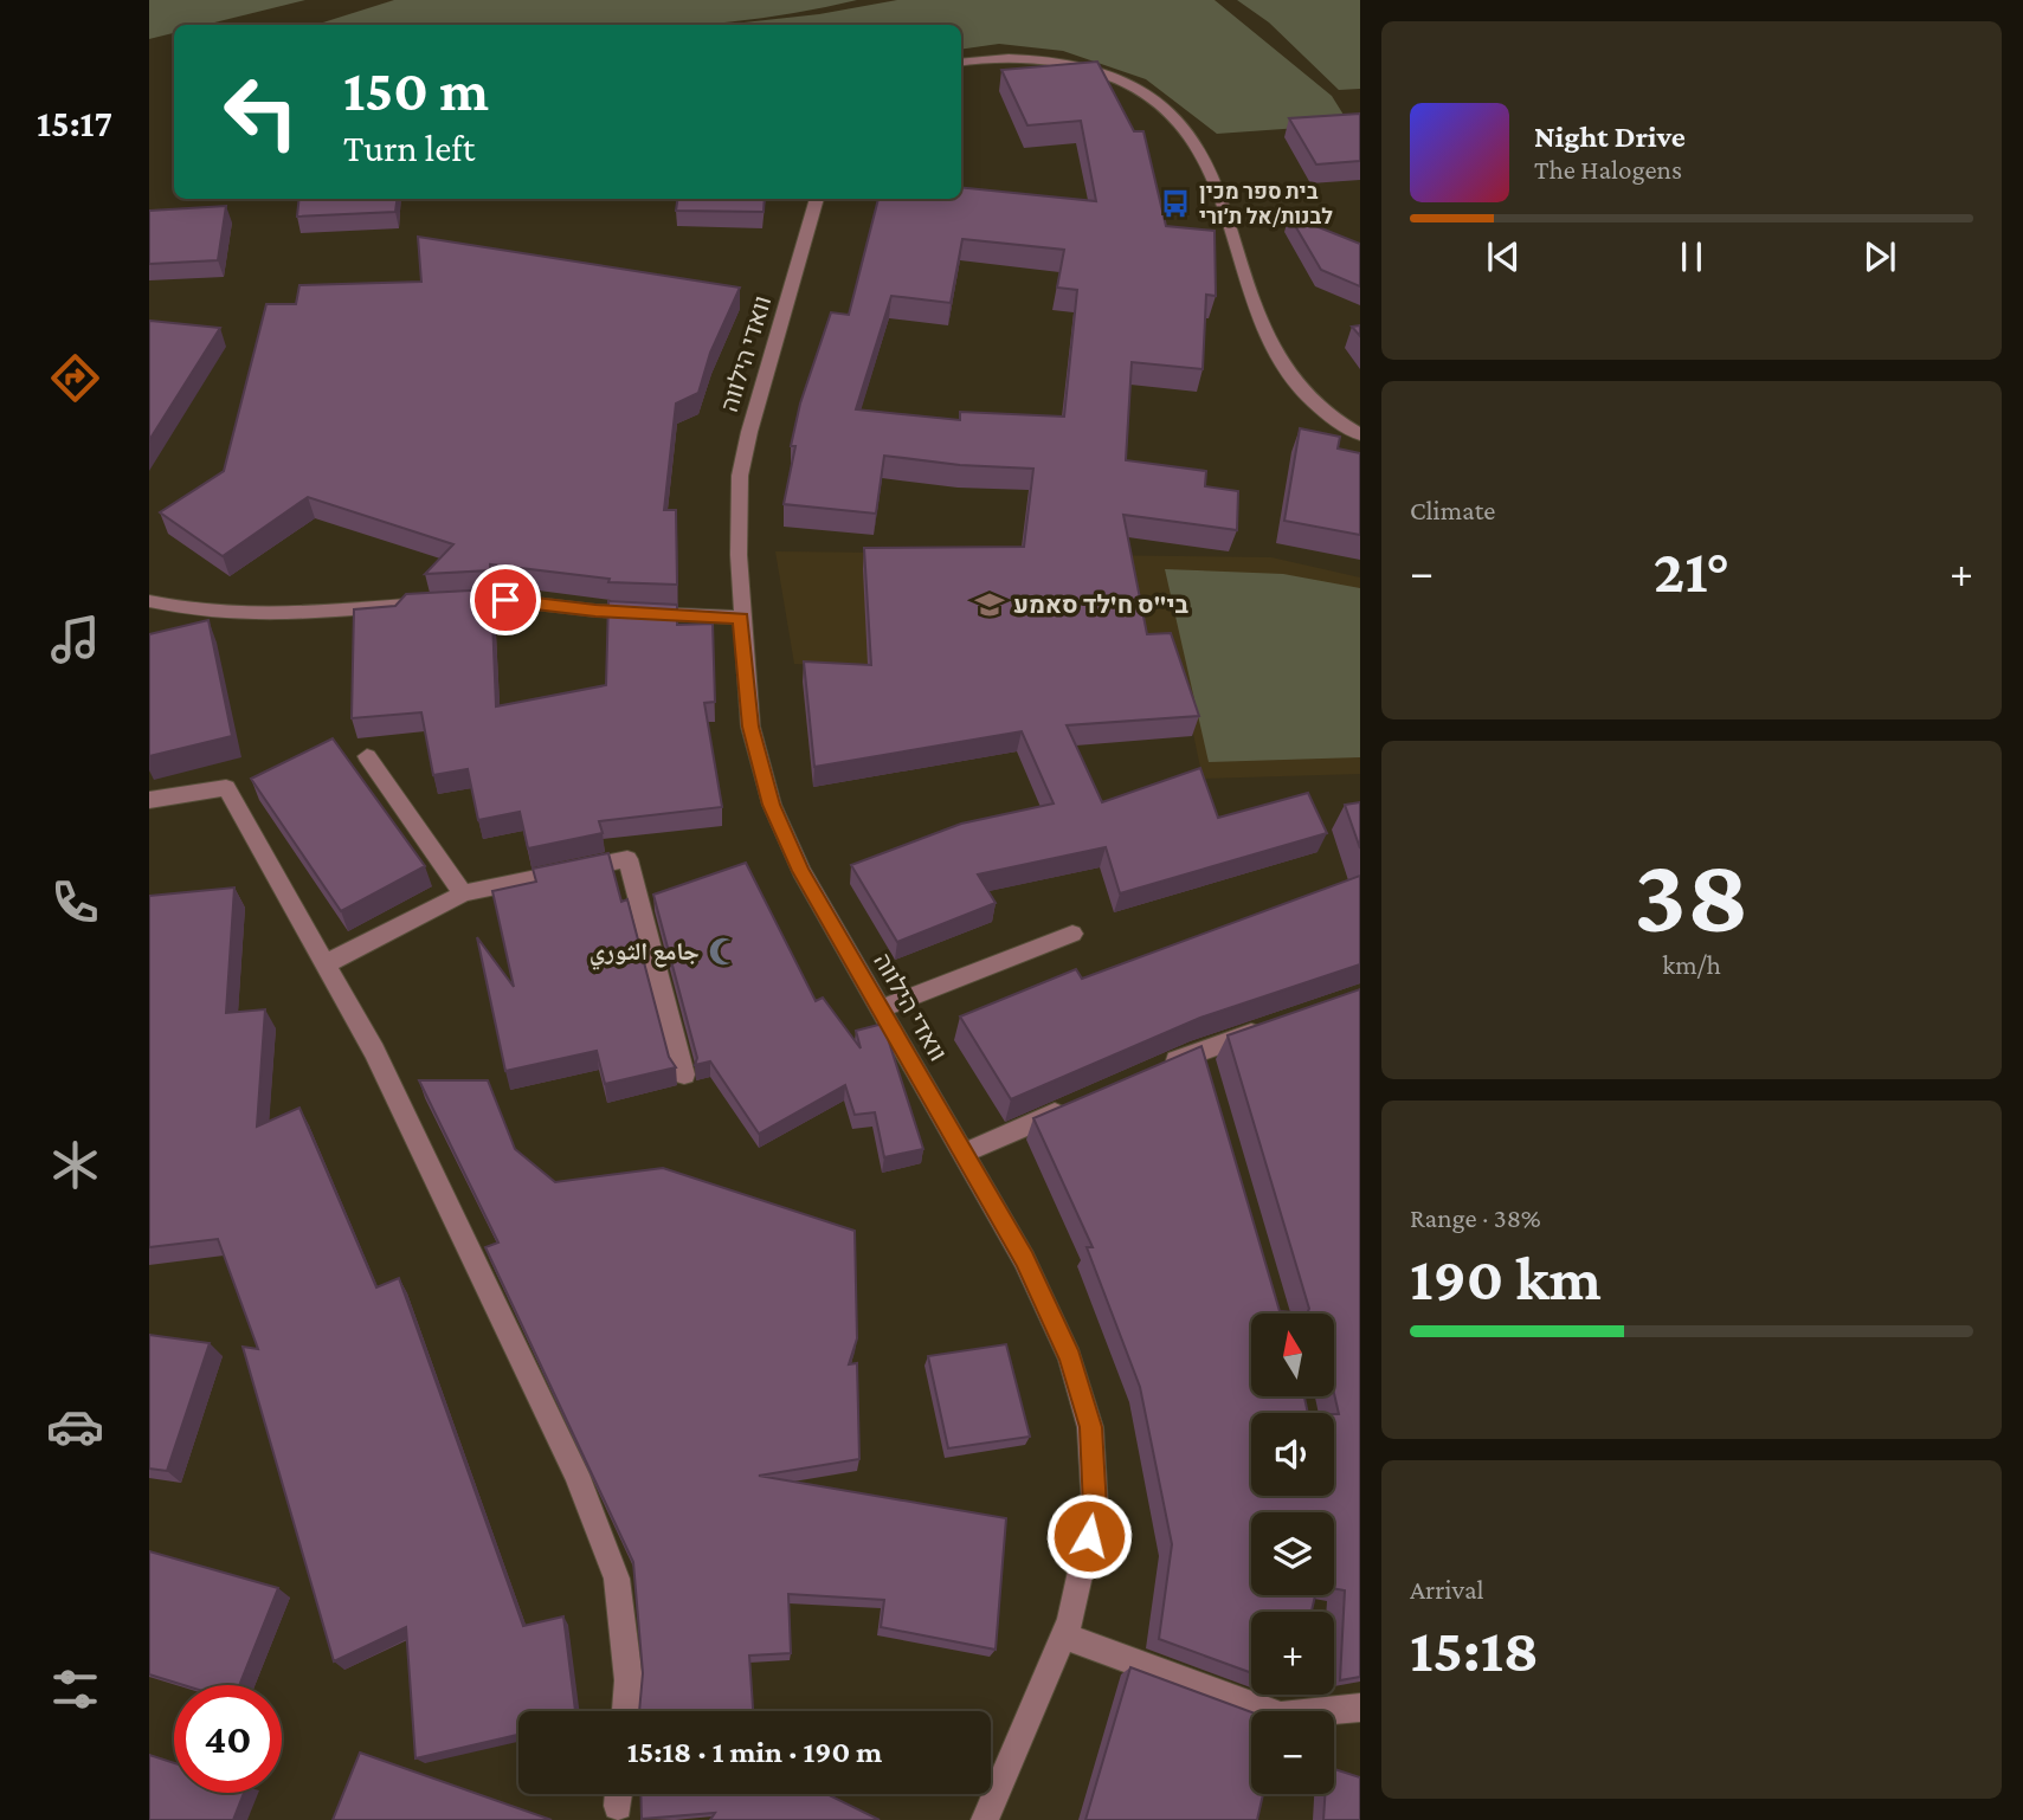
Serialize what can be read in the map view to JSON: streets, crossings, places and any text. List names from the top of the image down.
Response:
{
  "streets": {
    "street": ["וואדי הילווה"]
  },
  "places": {
    "bus stop": ["בית ספר מכין לבנות/אל ת׳ורי"],
    "school or university": ["בי\"ס ח'לד סאמע"],
    "mosque": ["جامع الثوري"]
  },
  "north": "top",
  "page": {
    "tabs": "15:17",
    "turn": ["150 m", "Turn left"],
    "song": ["Night Drive", "The Halogens"],
    "tile": [
      "Climate",
      ["38", "km/h"],
      ["Range · 38%", "190 km"],
      ["Arrival", "15:18"]
    ],
    "heat": ["−", "21°", "+"],
    "map_buttons": ["+", "−"],
    "limit": "40",
    "trip": "15:18 · 1 min · 190 m"
  }
}
